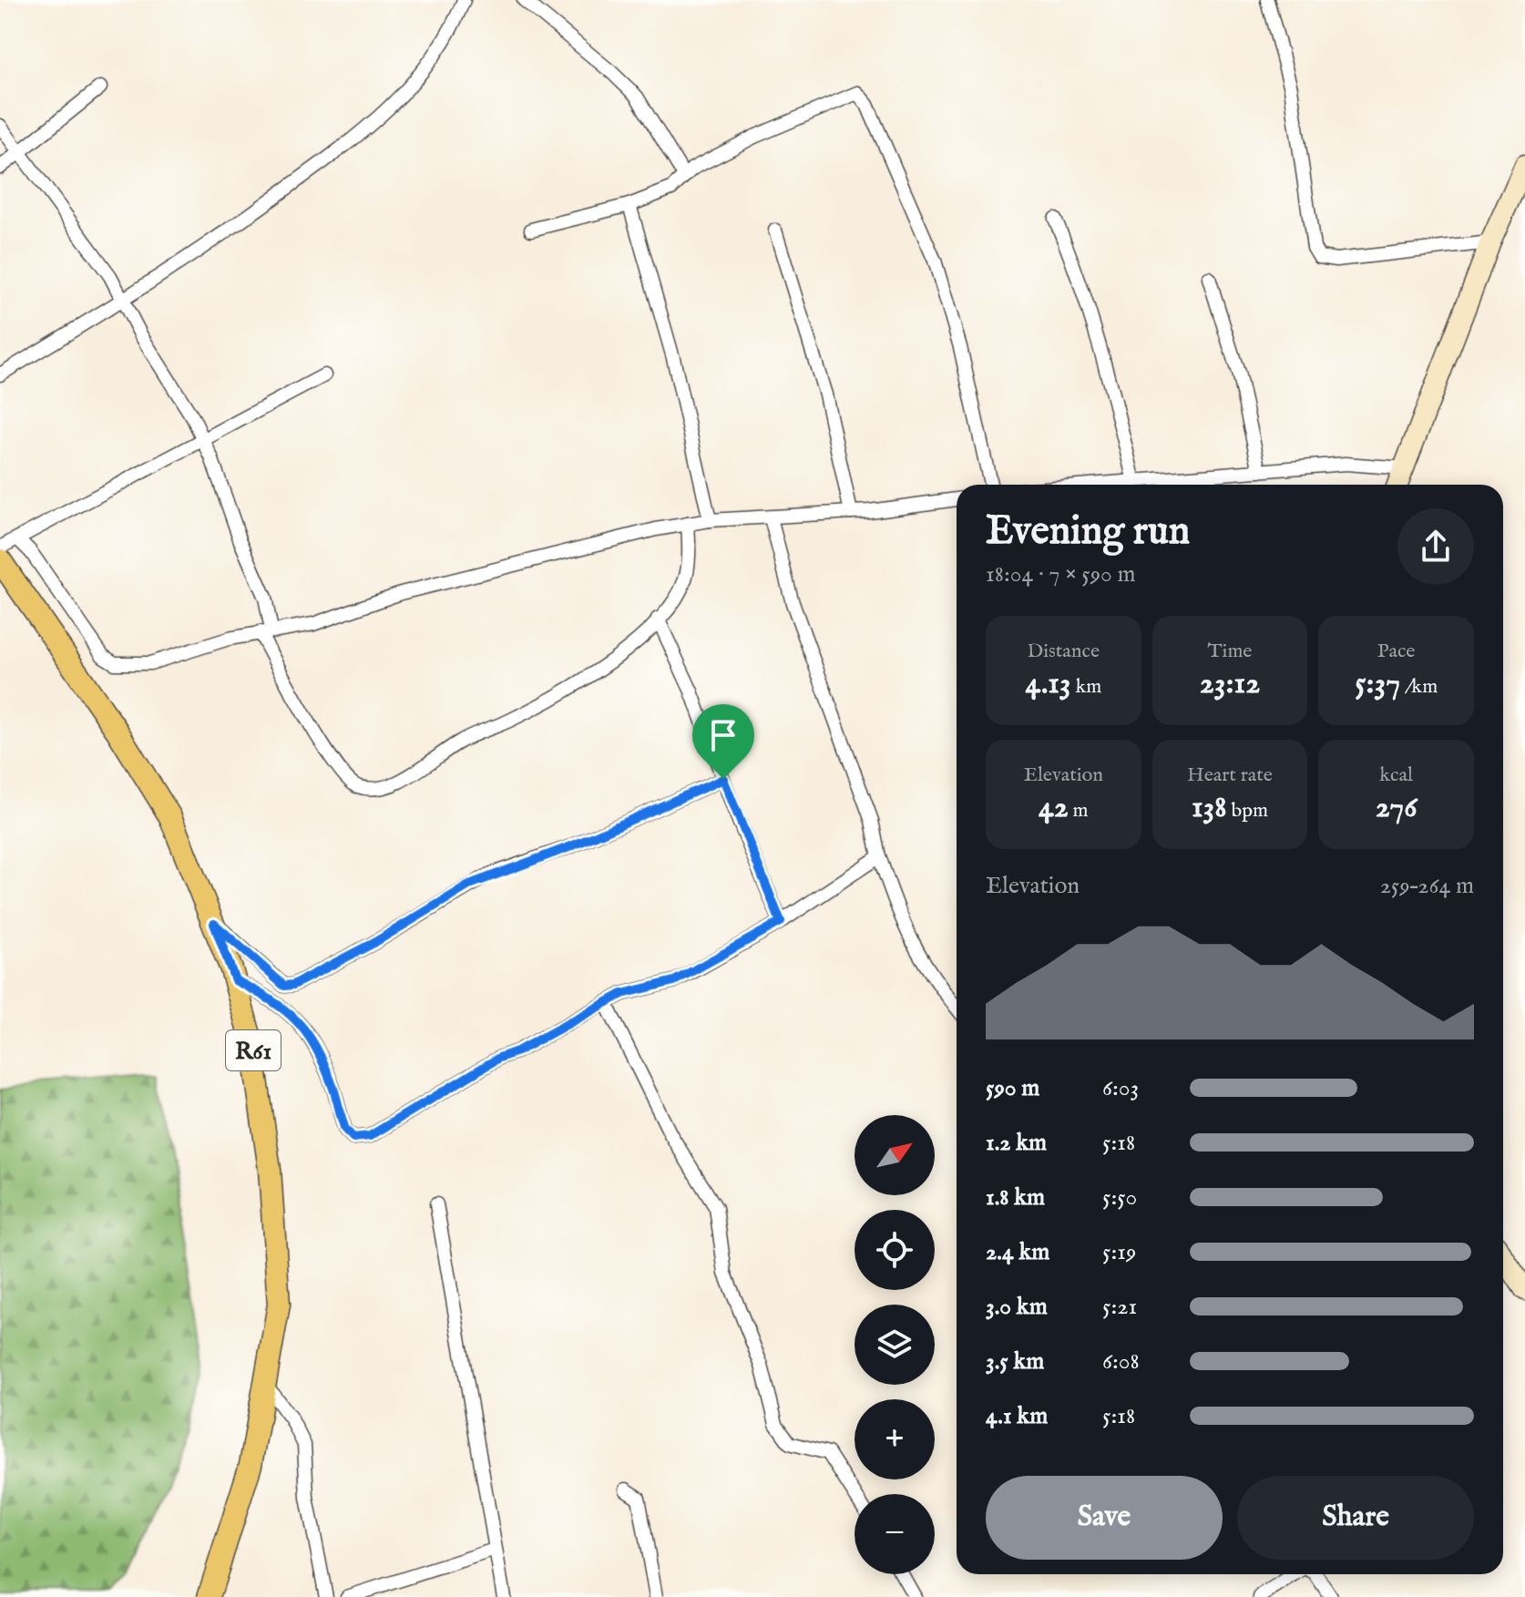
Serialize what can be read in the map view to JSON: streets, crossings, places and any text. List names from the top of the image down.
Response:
{
  "streets": {
    "main road": ["R61"]
  },
  "north": "top right",
  "page": {
    "heading": ["Evening run", "18:04 · 7 × 590 m"],
    "stats": [
      ["Distance", "4.13 km"],
      ["Time", "23:12"],
      ["Pace", "5:37 /km"],
      ["Elevation", "42 m"],
      ["Heart rate", "138 bpm"],
      ["kcal", "276"]
    ],
    "chart": ["Elevation", "259–264 m"],
    "list": [
      {
        "name": "590 m",
        "note": "6:03"
      },
      {
        "name": "1.2 km",
        "note": "5:18"
      },
      {
        "name": "1.8 km",
        "note": "5:50"
      },
      {
        "name": "2.4 km",
        "note": "5:19"
      },
      {
        "name": "3.0 km",
        "note": "5:21"
      },
      {
        "name": "3.5 km",
        "note": "6:08"
      },
      {
        "name": "4.1 km",
        "note": "5:18"
      }
    ],
    "map_buttons": ["+", "−"],
    "buttons": ["Save", "Share"]
  }
}
